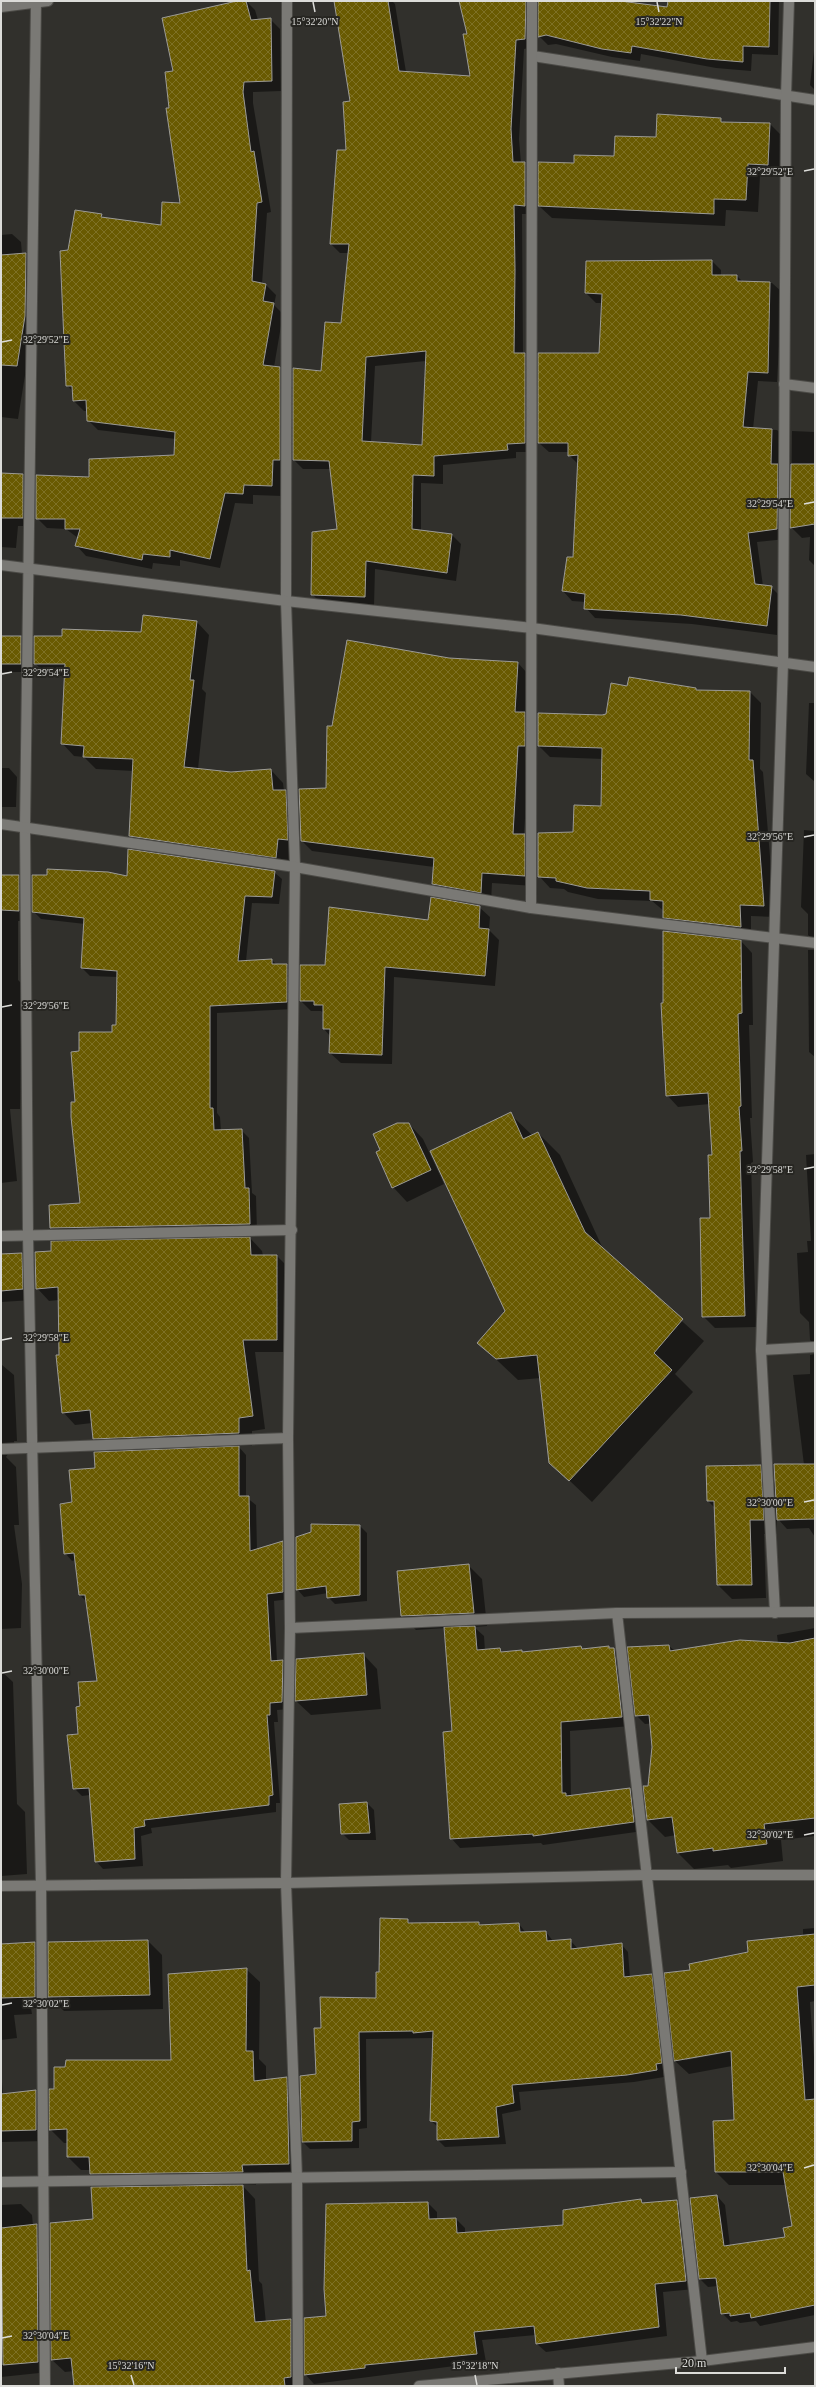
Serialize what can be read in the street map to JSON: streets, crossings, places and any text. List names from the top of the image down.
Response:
{
  "scale_bar": "20 m",
  "coordinates": [
    "15°32'20\"N",
    "15°32'22\"N",
    "32°29'52\"E",
    "32°29'54\"E",
    "32°29'56\"E",
    "32°29'58\"E",
    "32°30'00\"E",
    "32°30'02\"E",
    "32°30'04\"E",
    "15°32'16\"N",
    "15°32'18\"N"
  ]
}
